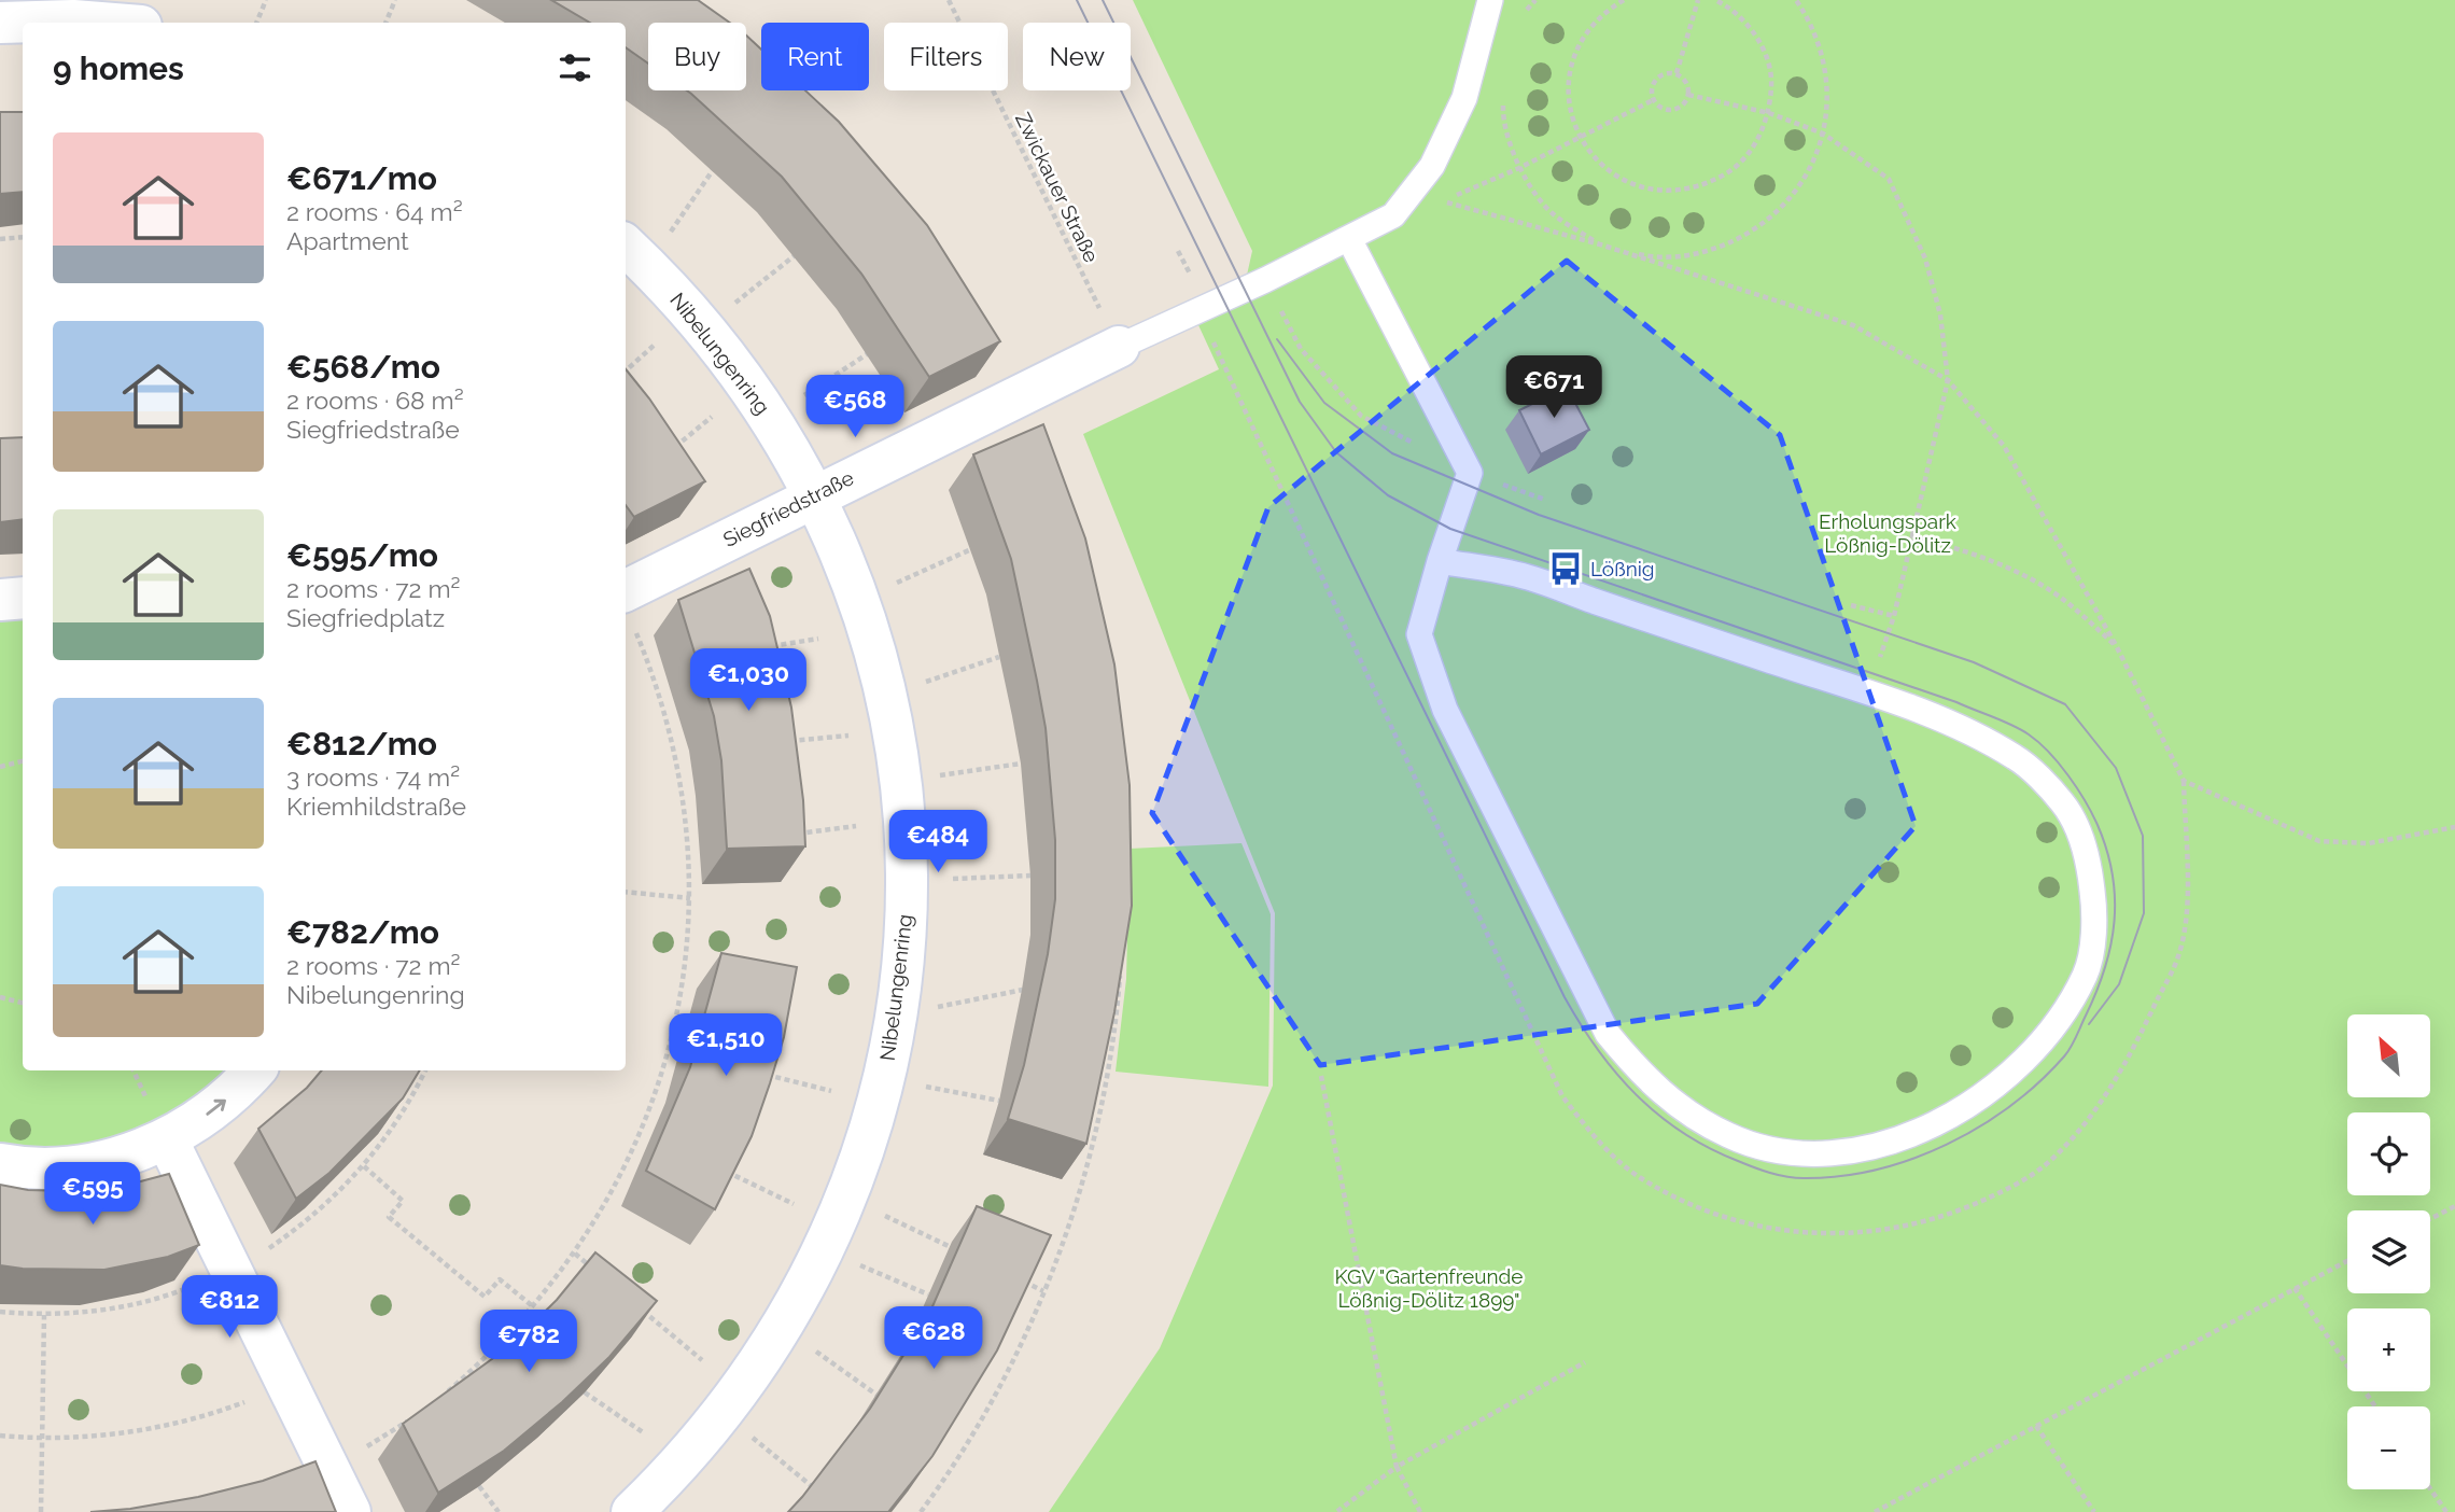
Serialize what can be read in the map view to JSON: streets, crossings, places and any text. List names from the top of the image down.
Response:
{
  "streets": {
    "street": ["Nibelungenring", "Siegfriedstraße"],
    "path": ["Zwickauer Straße"]
  },
  "crossings": [
    ["Zwickauer Straße", "Siegfriedstraße"],
    ["Nibelungenring", "Siegfriedstraße"]
  ],
  "parks": ["Erholungspark Lößnig-Dölitz", "KGV \"Gartenfreunde Lößnig-Dölitz 1899\""],
  "places": {
    "bus stop": ["Lößnig"]
  },
  "north": "top left",
  "page": {
    "chip": [
      "Buy",
      "Rent",
      "Filters",
      "New"
    ],
    "heading": "9 homes",
    "list": [
      {
        "name": "€671/mo",
        "note": "2 rooms · 64 m² · Apartment"
      },
      {
        "name": "€568/mo",
        "note": "2 rooms · 68 m² · Siegfriedstraße"
      },
      {
        "name": "€595/mo",
        "note": "2 rooms · 72 m² · Siegfriedplatz"
      },
      {
        "name": "€812/mo",
        "note": "3 rooms · 74 m² · Kriemhildstraße"
      },
      {
        "name": "€782/mo",
        "note": "2 rooms · 72 m² · Nibelungenring"
      }
    ],
    "price": [
      "€671",
      "€568",
      "€1,030",
      "€484",
      "€1,510",
      "€595",
      "€812",
      "€628",
      "€782"
    ],
    "map_buttons": ["+", "−"]
  }
}
